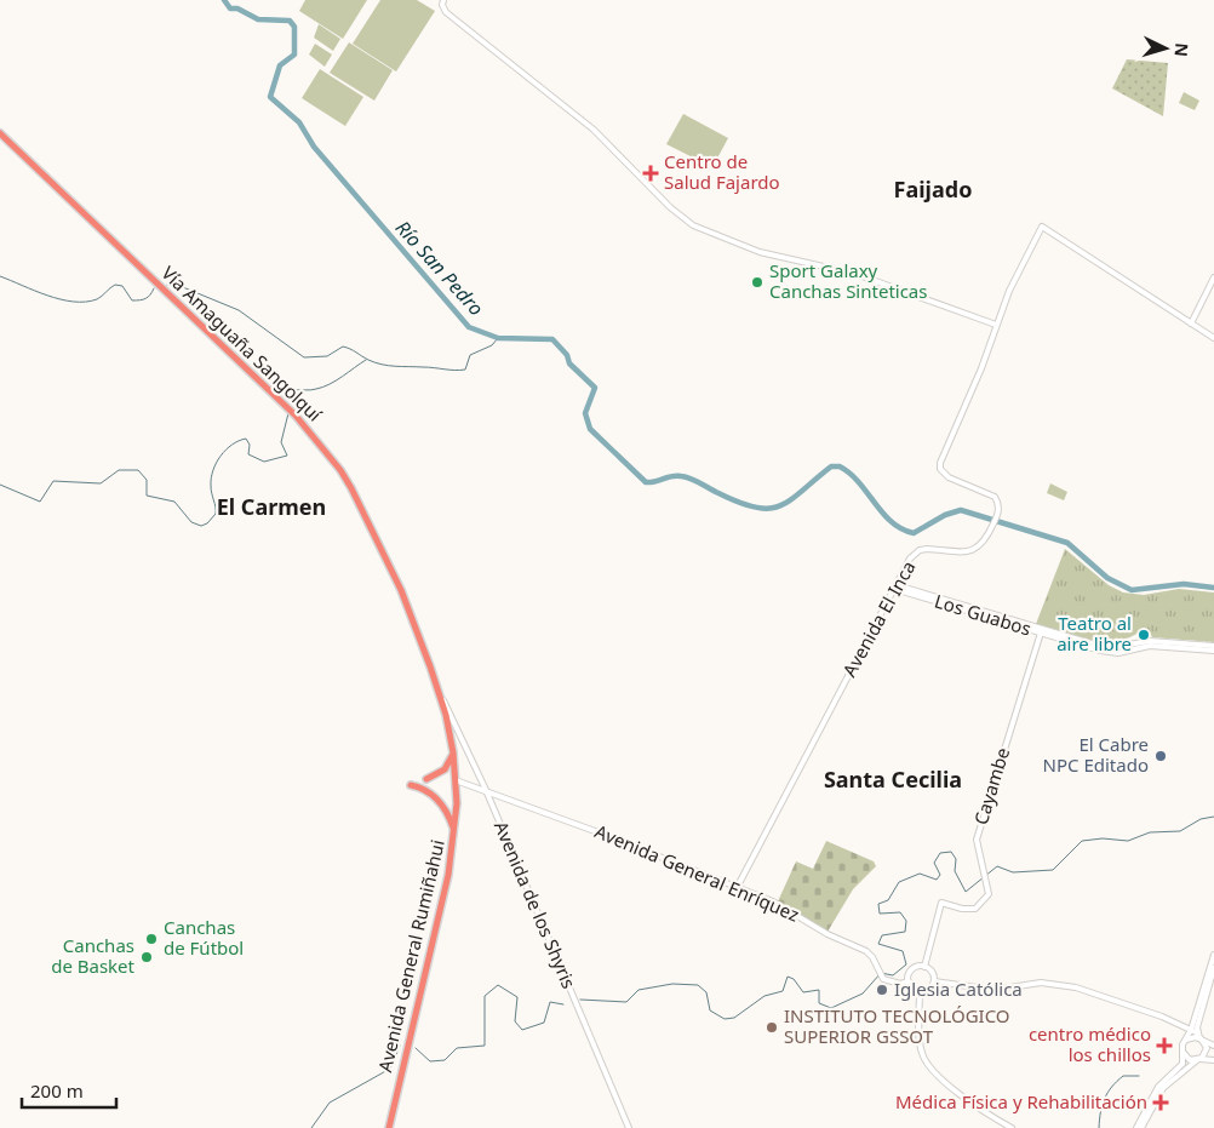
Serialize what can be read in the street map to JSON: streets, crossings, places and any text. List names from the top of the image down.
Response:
{
  "streets": {
    "highway": ["Vía Amaguaña Sangolquí", "Avenida General Rumiñahui"],
    "street": [
      "Los Guabos",
      "Avenida El Inca",
      "Cayambe",
      "Avenida General Enríquez",
      "Avenida de los Shyris"
    ]
  },
  "crossings": [
    ["Vía Amaguaña Sangolquí", "Avenida de los Shyris"],
    ["Vía Amaguaña Sangolquí", "Avenida General Rumiñahui"],
    ["Los Guabos", "Avenida El Inca"],
    ["Los Guabos", "Cayambe"],
    ["Avenida El Inca", "Avenida General Enríquez"],
    ["Cayambe", "Avenida General Enríquez"],
    ["Avenida General Enríquez", "Avenida de los Shyris"],
    ["Avenida General Enríquez", "Avenida General Rumiñahui"]
  ],
  "districts": ["Faijado", "El Carmen", "Santa Cecilia"],
  "water": ["Río San Pedro"],
  "places": {
    "health": ["Centro de Salud Fajardo", "centro médico los chillos", "Médica Física y Rehabilitación"],
    "other": [
      "Sport Galaxy Canchas Sinteticas",
      "Teatro al aire libre",
      "El Cabre NPC Editado",
      "Canchas de Fútbol",
      "Canchas de Basket",
      "Iglesia Católica",
      "INSTITUTO TECNOLÓGICO SUPERIOR GSSOT"
    ]
  },
  "scale_bar": "200 m",
  "north": "right"
}
